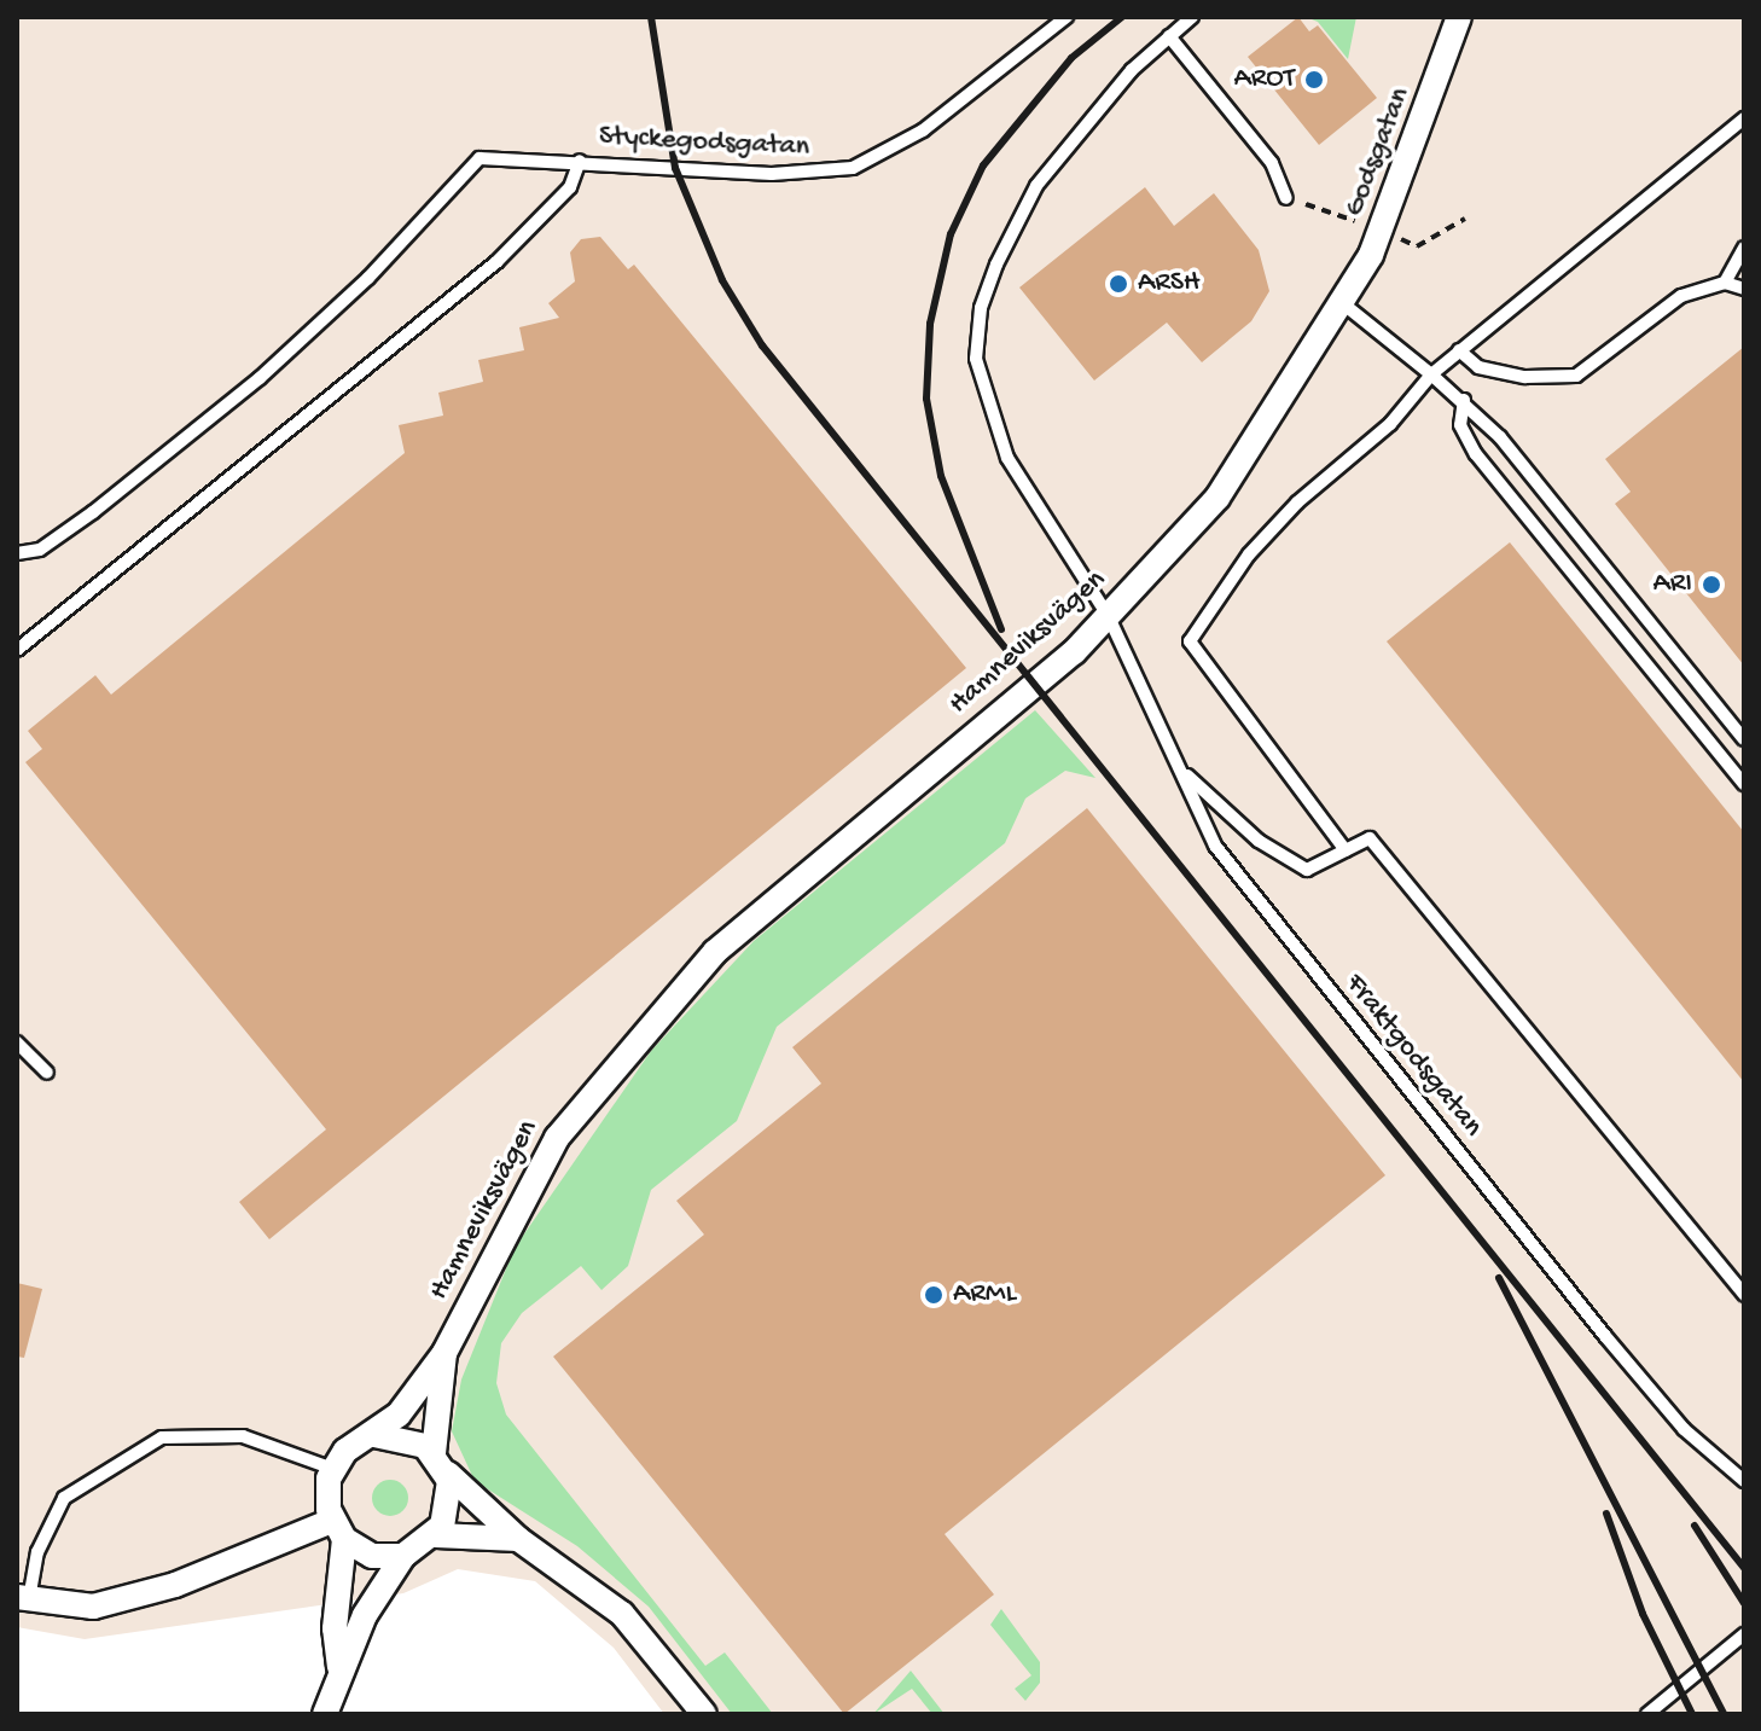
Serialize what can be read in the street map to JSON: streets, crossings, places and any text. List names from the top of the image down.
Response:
{
  "streets": {
    "street": ["Godsgatan", "Hamneviksvägen"],
    "lane": ["Styckegodsgatan", "Fraktgodsgatan"]
  },
  "crossings": [
    ["Godsgatan", "Hamneviksvägen"],
    ["Hamneviksvägen", "Fraktgodsgatan"]
  ],
  "places": [
    "AROT",
    "ARSH",
    "ARI",
    "ARML"
  ]
}
